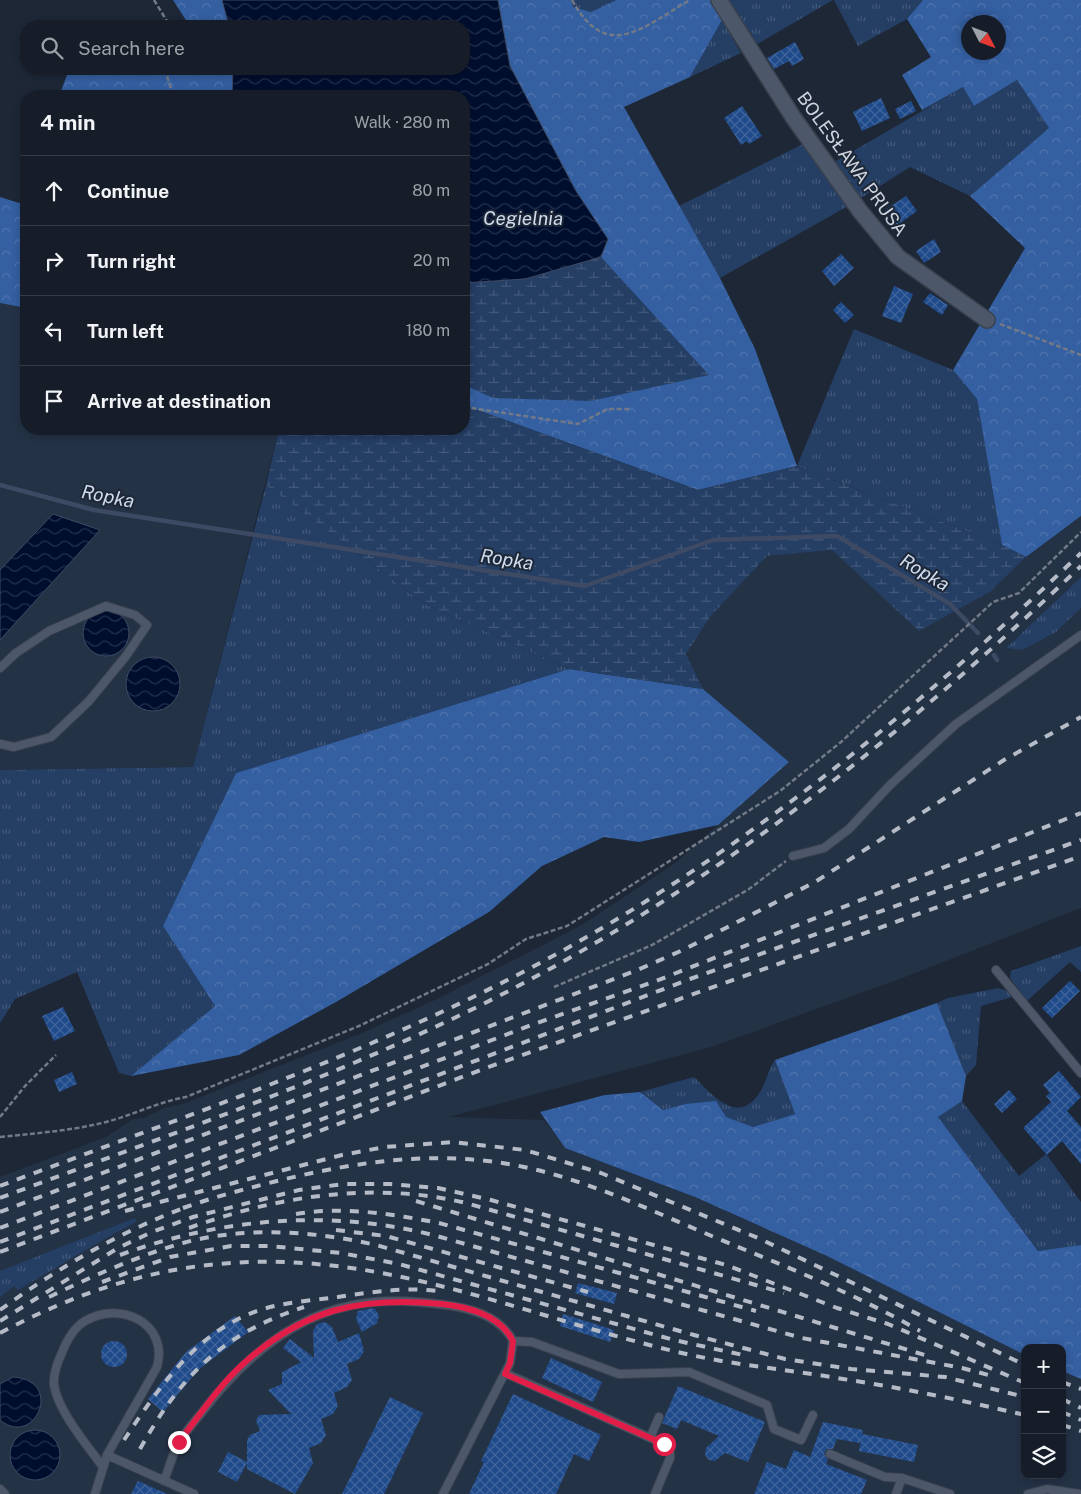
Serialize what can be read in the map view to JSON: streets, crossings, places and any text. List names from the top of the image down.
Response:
{
  "streets": {
    "street": ["BOLESŁAWA PRUSA"]
  },
  "water": ["Cegielnia", "Ropka"],
  "north": "bottom right",
  "page": {
    "search": "Search here",
    "heading": ["4 min", "Walk · 280 m"],
    "list": [
      ["Continue", "80 m"],
      ["Turn right", "20 m"],
      ["Turn left", "180 m"],
      "Arrive at destination"
    ],
    "map_buttons": ["+", "−"]
  }
}
